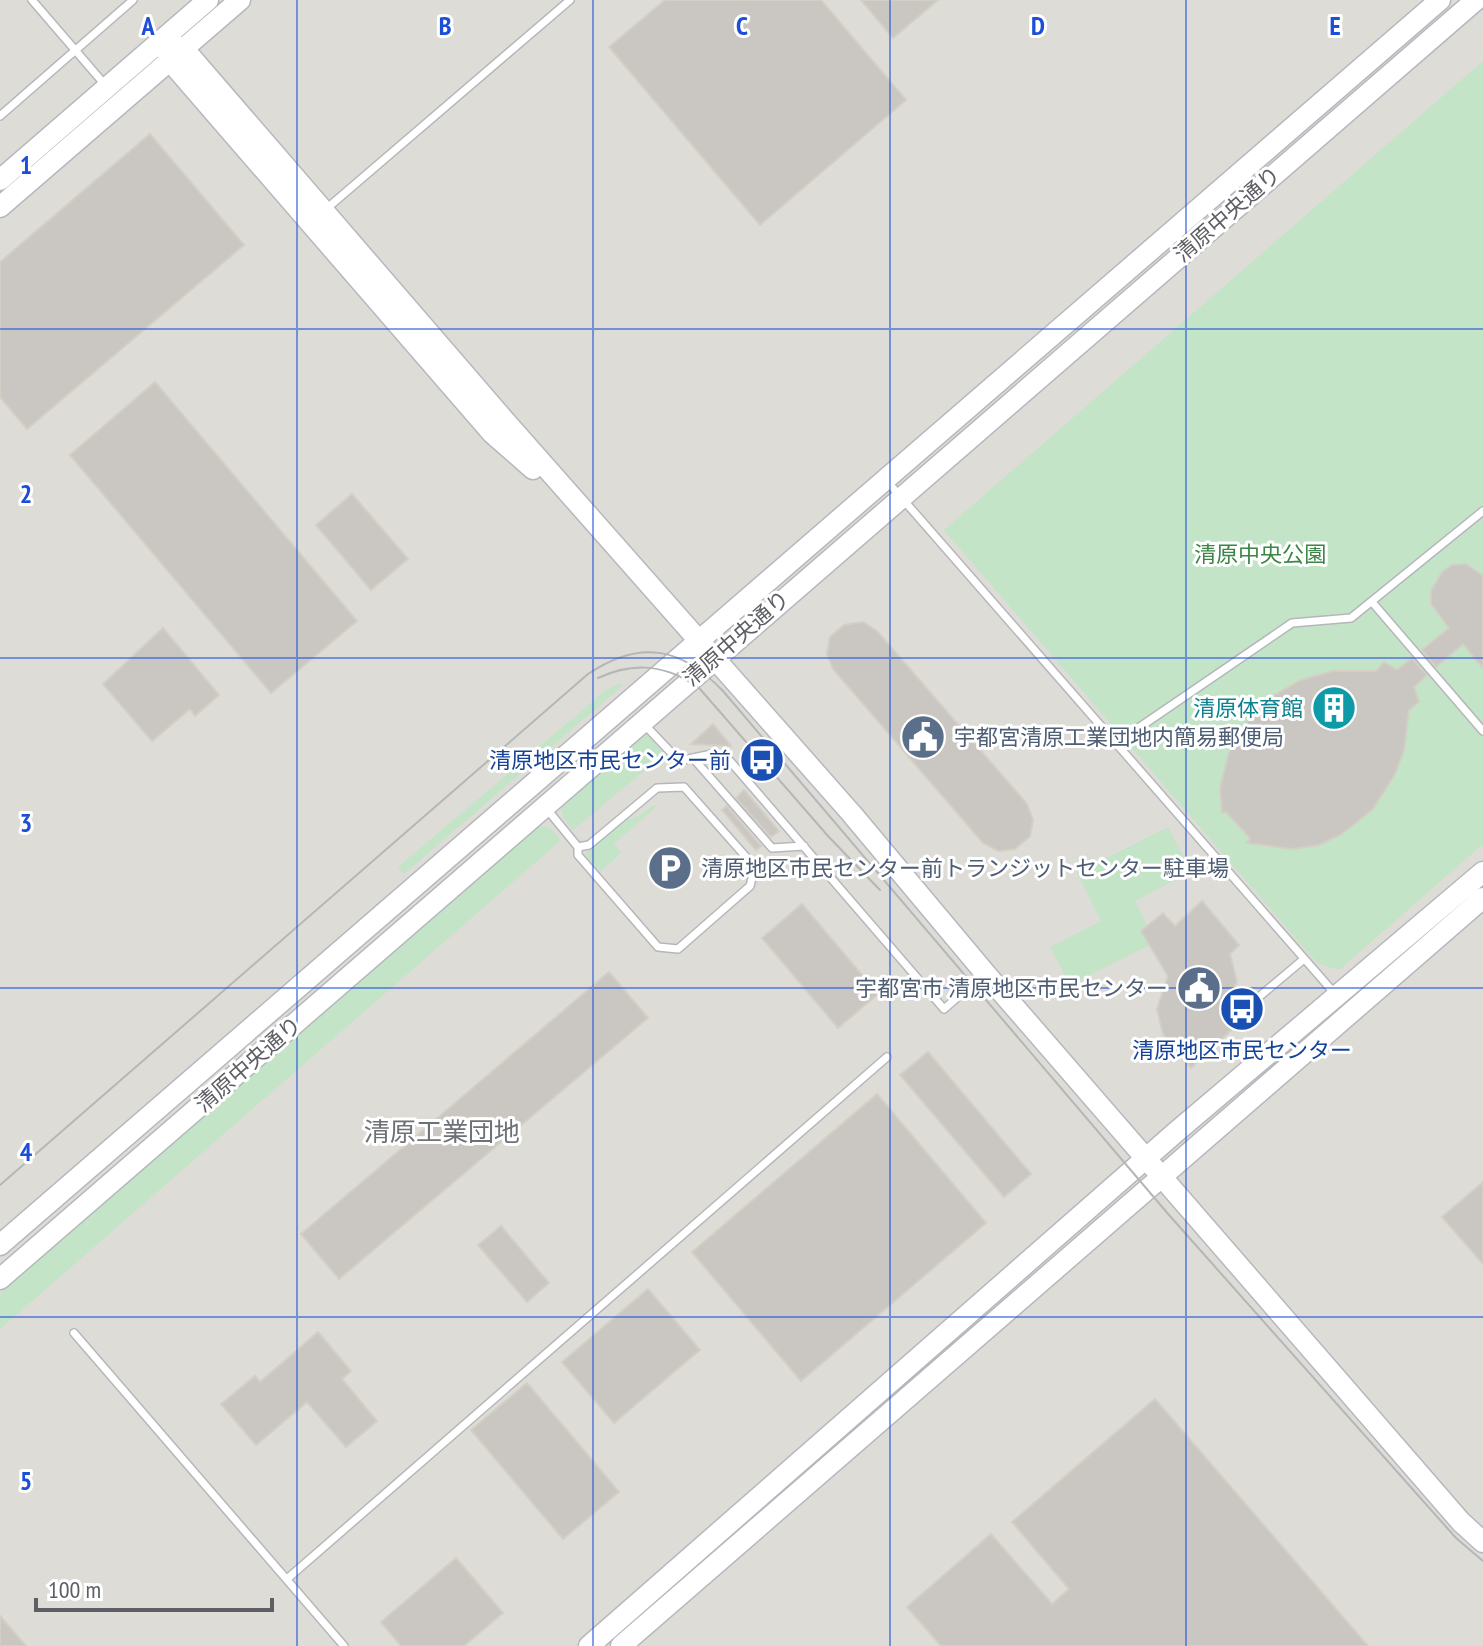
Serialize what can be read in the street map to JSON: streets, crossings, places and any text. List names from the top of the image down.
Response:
{
  "streets": {
    "street": ["清原中央通り"]
  },
  "districts": ["清原工業団地"],
  "parks": ["清原中央公園"],
  "places": {
    "building": ["清原体育館"],
    "public building": ["宇都宮清原工業団地内簡易郵便局", "宇都宮市 清原地区市民センター"],
    "bus stop": ["清原地区市民センター前", "清原地区市民センター"],
    "parking": ["清原地区市民センター前トランジットセンター駐車場"]
  },
  "scale_bar": "100 m",
  "grid": {
    "columns": [
      "A",
      "B",
      "C",
      "D",
      "E"
    ],
    "rows": [
      "1",
      "2",
      "3",
      "4",
      "5"
    ]
  }
}
